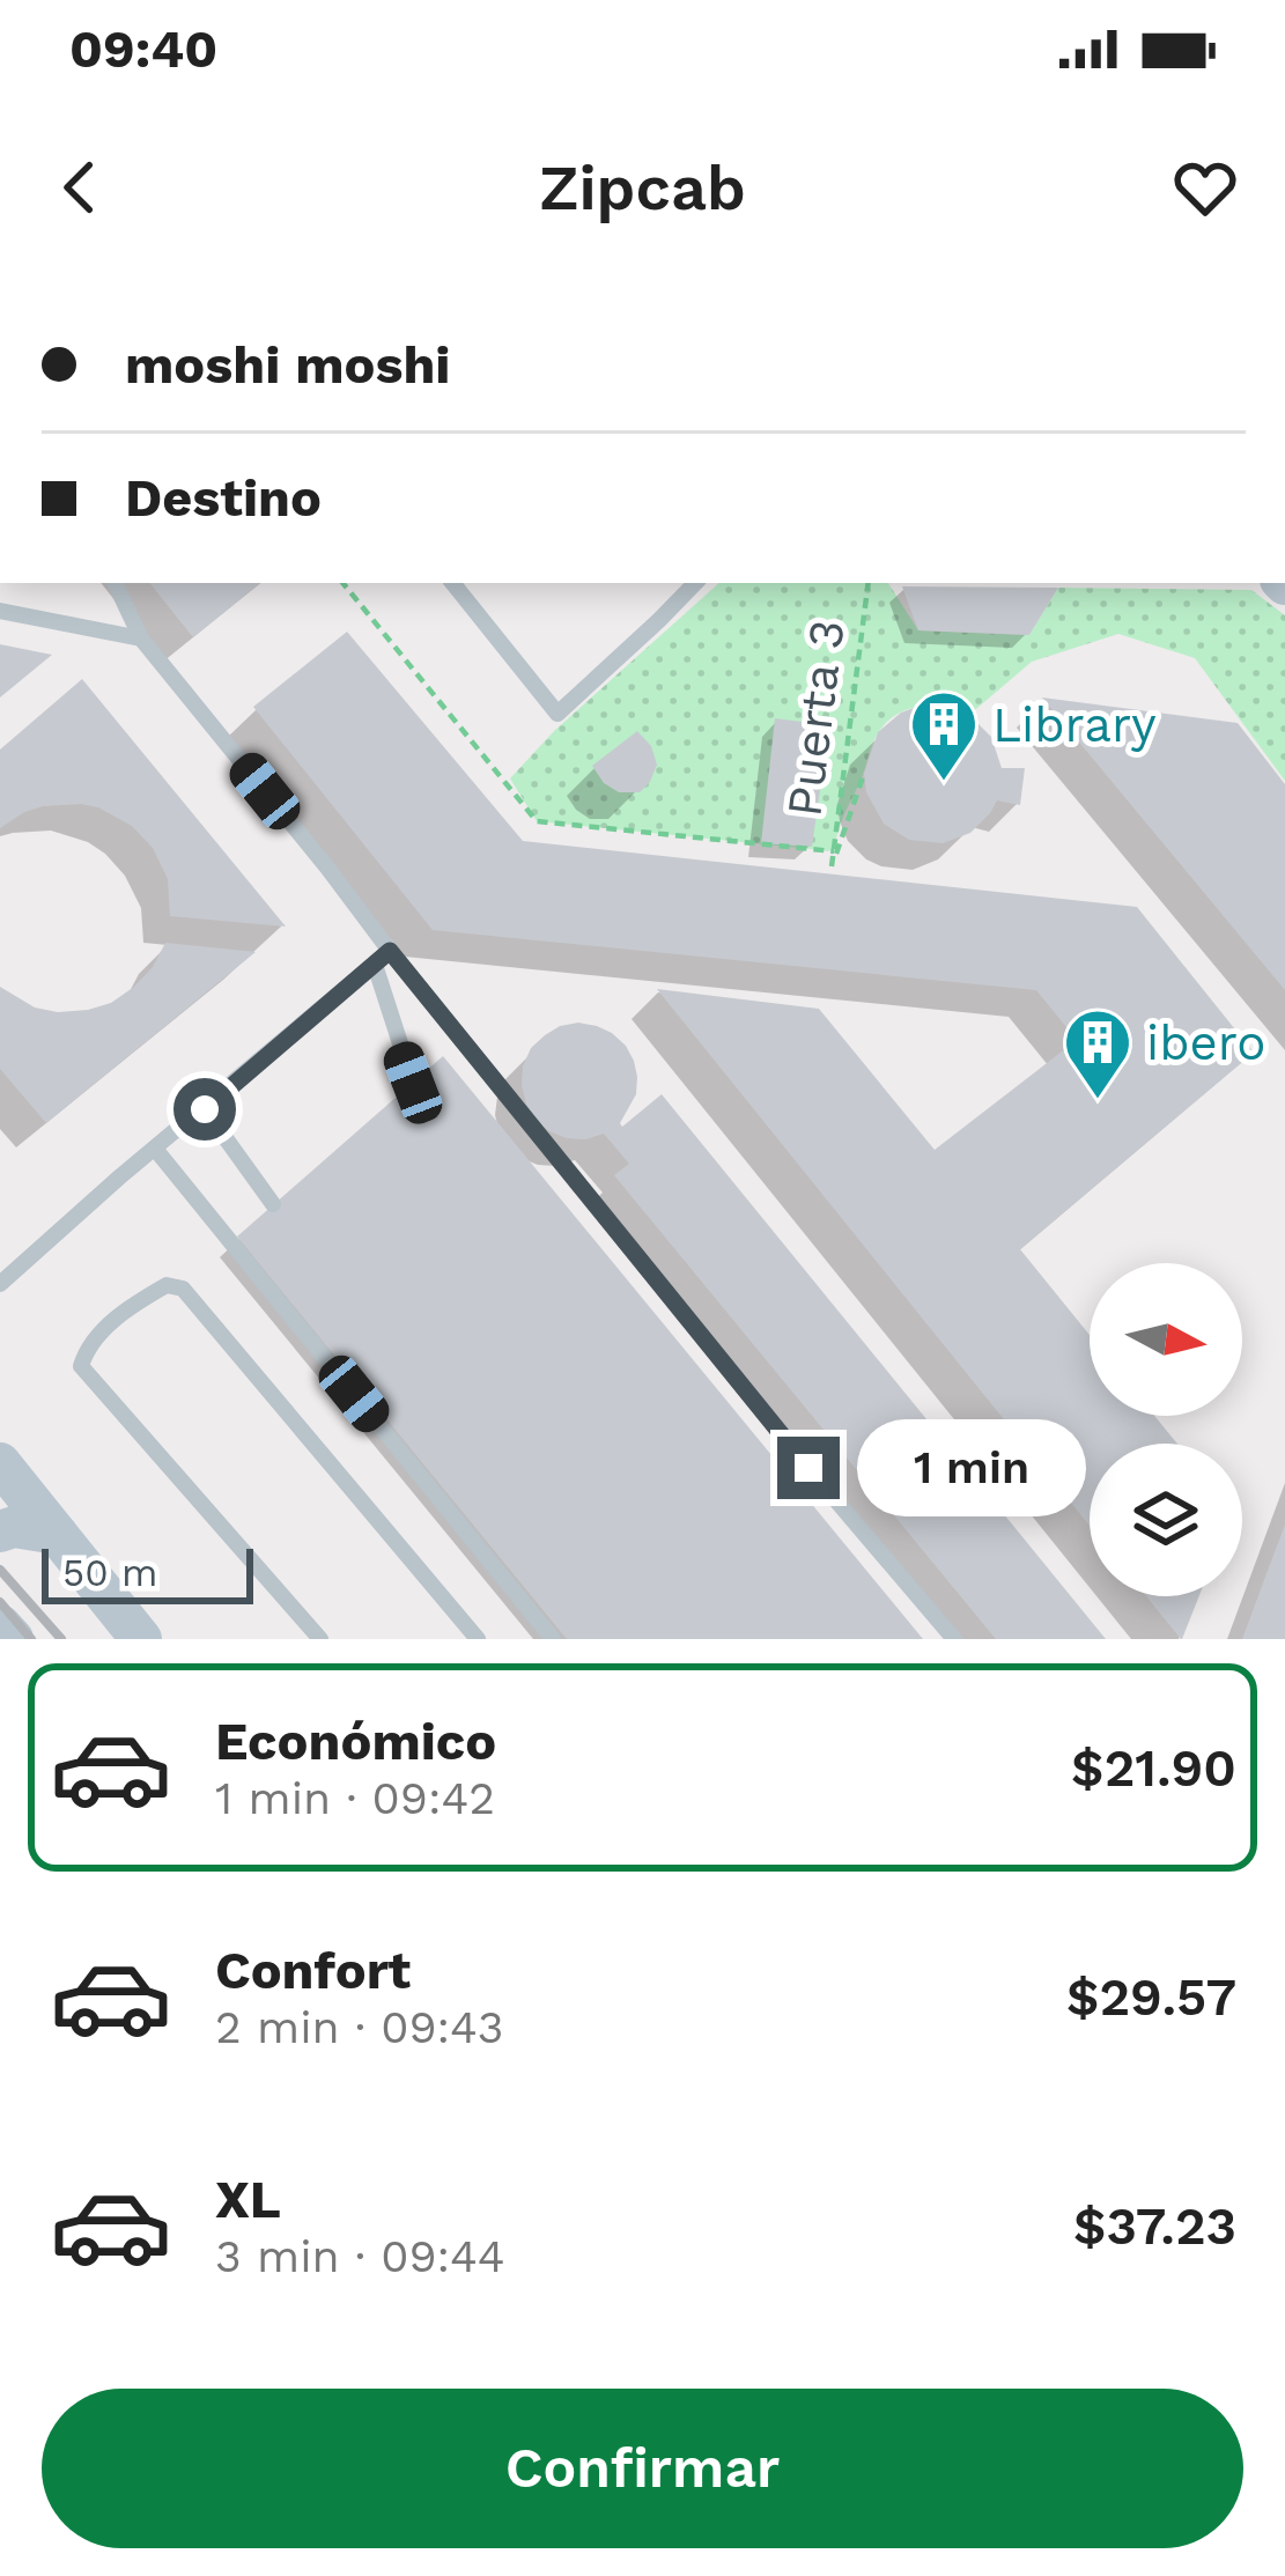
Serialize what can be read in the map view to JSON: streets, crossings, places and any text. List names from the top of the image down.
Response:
{
  "streets": {
    "path": ["Puerta 3"]
  },
  "places": {
    "building": ["Library", "ibero"]
  },
  "scale_bar": "50 m",
  "north": "right",
  "page": {
    "status": "09:40",
    "header": "Zipcab",
    "banner": ["moshi moshi", "Destino"],
    "bubble": "1 min",
    "scale": "50 m",
    "list": [
      {
        "name": "Económico",
        "note": "1 min · 09:42",
        "value": "$21.90"
      },
      {
        "name": "Confort",
        "note": "2 min · 09:43",
        "value": "$29.57"
      },
      {
        "name": "XL",
        "note": "3 min · 09:44",
        "value": "$37.23"
      }
    ],
    "buttons": "Confirmar"
  }
}
